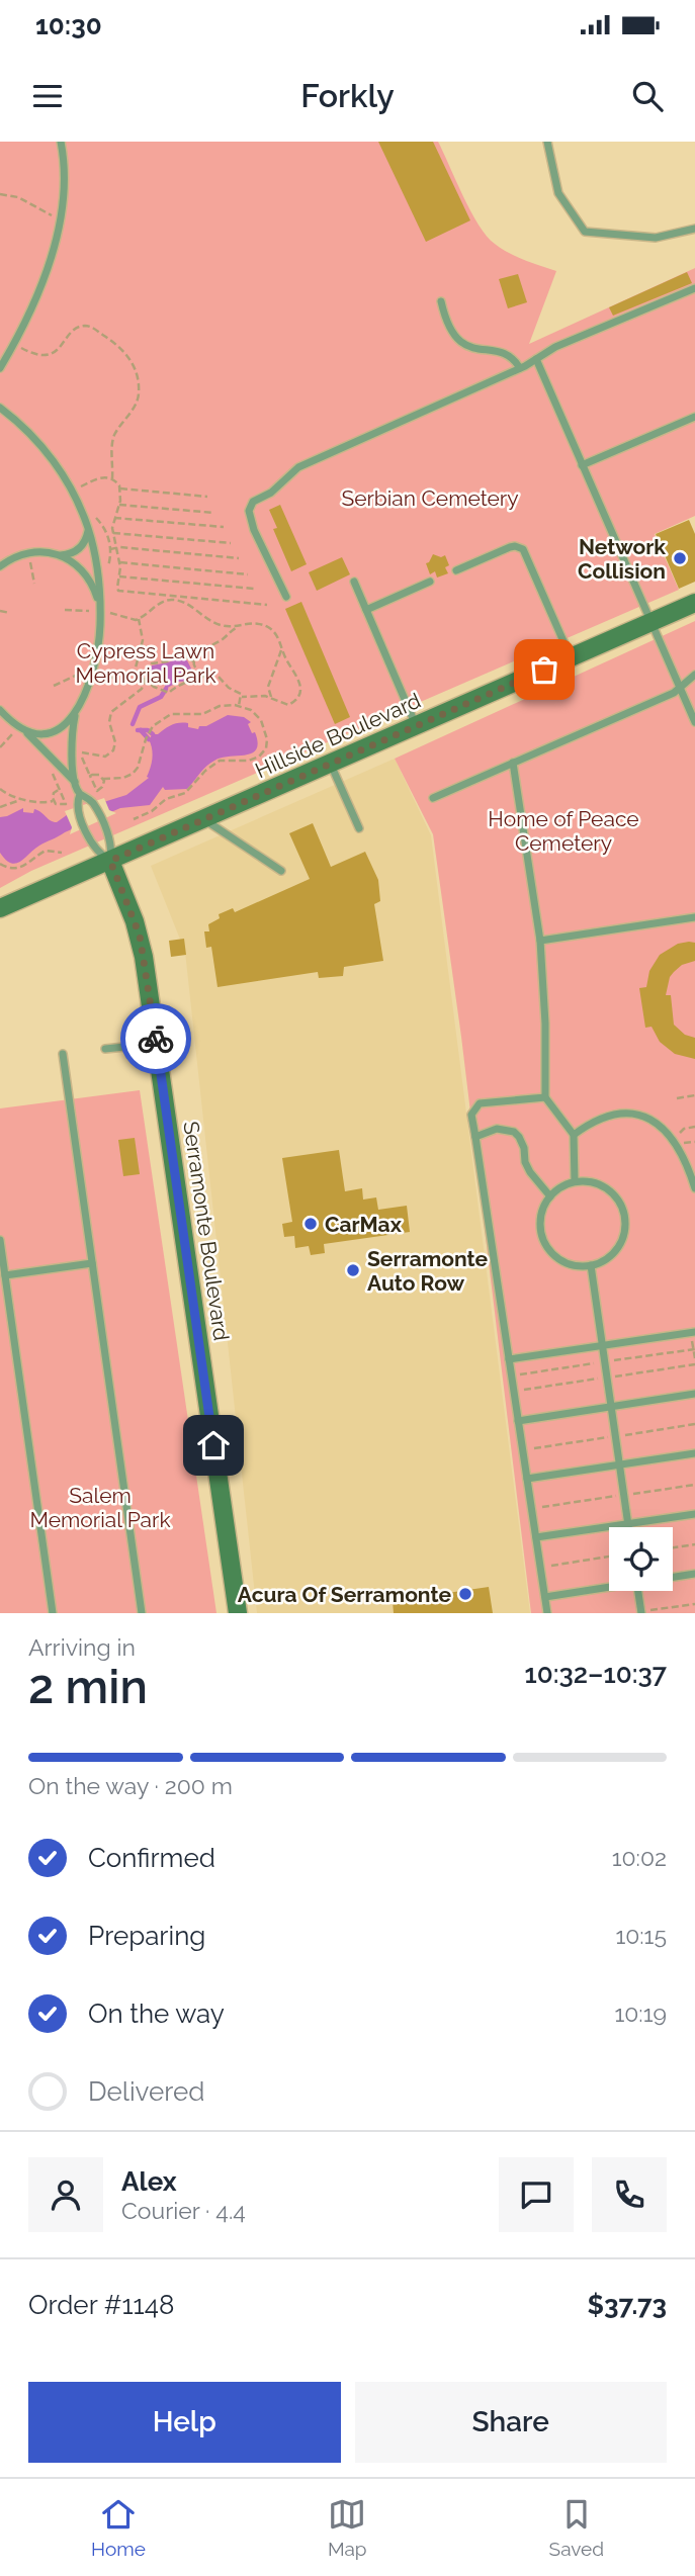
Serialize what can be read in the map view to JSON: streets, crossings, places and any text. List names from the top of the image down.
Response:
{
  "streets": {
    "main road": ["Hillside Boulevard", "Serramonte Boulevard"]
  },
  "crossings": [
    ["Hillside Boulevard", "Serramonte Boulevard"]
  ],
  "parks": [
    "Serbian Cemetery",
    "Cypress Lawn Memorial Park",
    "Home of Peace Cemetery",
    "Salem Memorial Park"
  ],
  "places": [
    "Network Collision",
    "CarMax",
    "Serramonte Auto Row",
    "Acura Of Serramonte"
  ],
  "page": {
    "status": "10:30",
    "header": "Forkly",
    "heading": ["2 min", "Arriving in", "10:32–10:37"],
    "panel": [
      "Alex",
      "Courier · 4.4",
      "Order #1148",
      "$37.73"
    ],
    "bar": "On the way · 200 m",
    "list": [
      ["Confirmed", "10:02"],
      ["Preparing", "10:15"],
      ["On the way", "10:19"],
      "Delivered"
    ],
    "buttons": ["Help", "Share"],
    "tabs": ["Home", "Map", "Saved"]
  }
}
